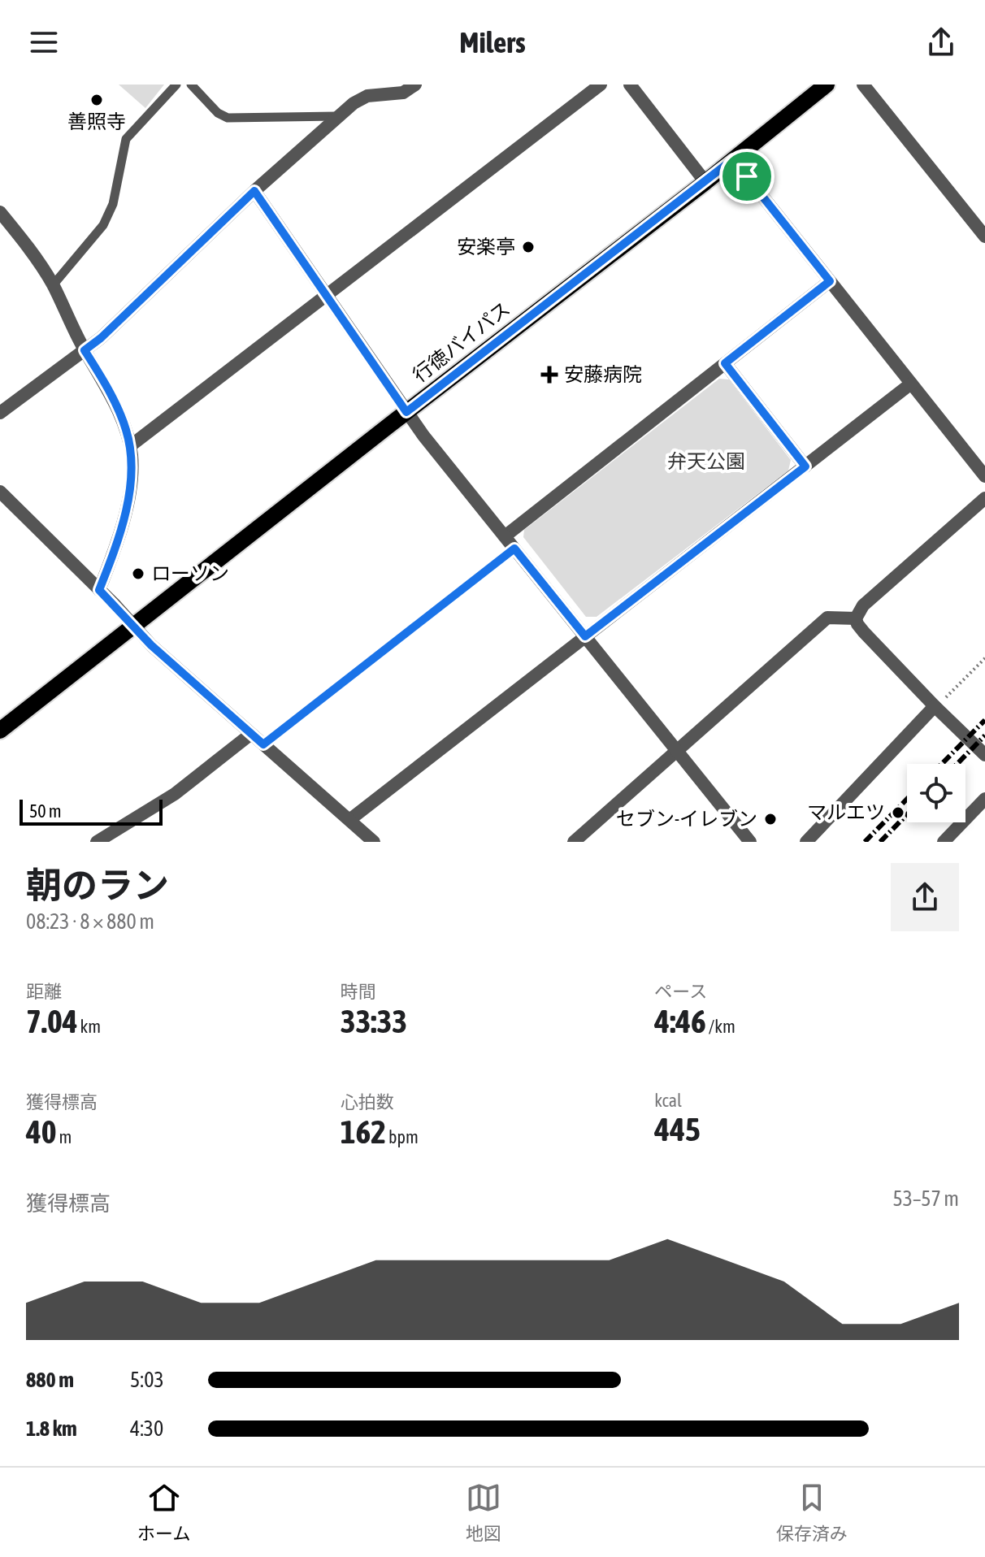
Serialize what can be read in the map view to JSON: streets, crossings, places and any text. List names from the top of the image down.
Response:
{
  "streets": {
    "main road": ["行徳バイパス"]
  },
  "parks": ["弁天公園"],
  "places": {
    "other": [
      "善照寺",
      "安楽亭",
      "ローソン",
      "マルエツ",
      "セブン-イレブン"
    ],
    "health": ["安藤病院"]
  },
  "scale_bar": "50 m",
  "page": {
    "header": "Milers",
    "scale": "50 m",
    "heading": ["朝のラン", "08:23 · 8 × 880 m"],
    "stats": [
      ["距離", "7.04 km"],
      ["時間", "33:33"],
      ["ペース", "4:46 /km"],
      ["獲得標高", "40 m"],
      ["心拍数", "162 bpm"],
      ["kcal", "445"]
    ],
    "chart": ["獲得標高", "53–57 m"],
    "list": [
      {
        "name": "880 m",
        "note": "5:03"
      },
      {
        "name": "1.8 km",
        "note": "4:30"
      }
    ],
    "tabs": ["ホーム", "地図", "保存済み"]
  }
}
